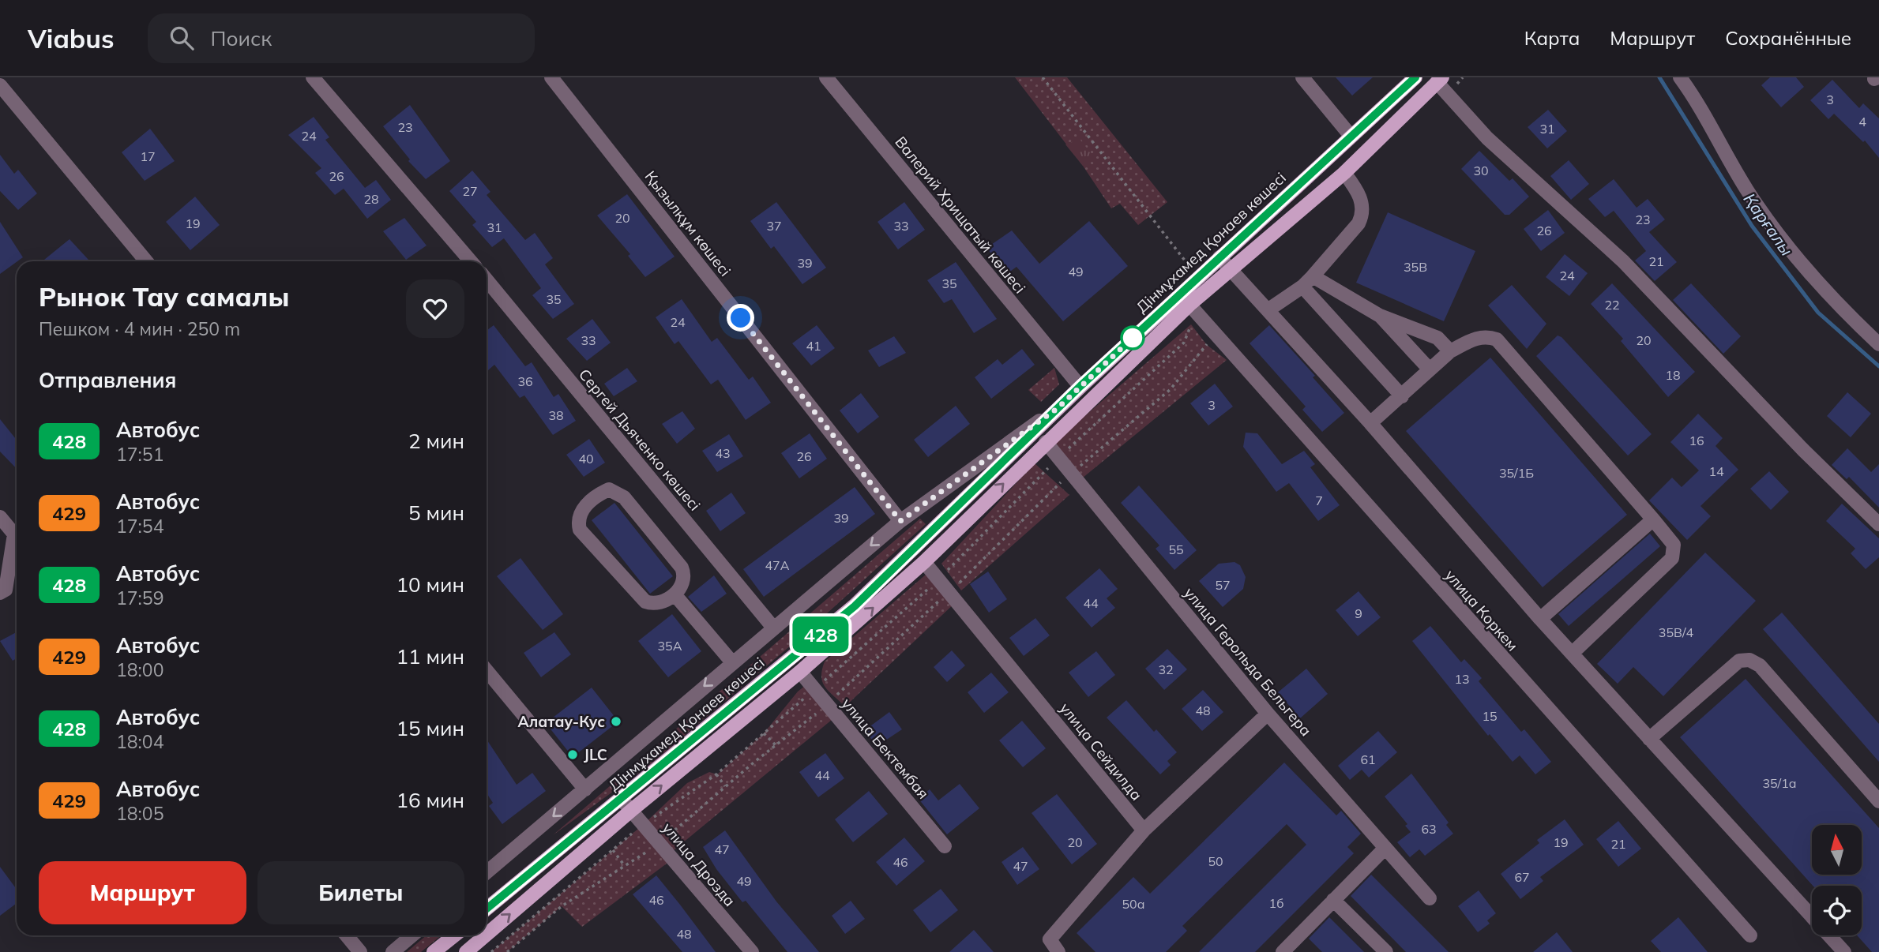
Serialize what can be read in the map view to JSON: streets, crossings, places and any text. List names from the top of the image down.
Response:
{
  "streets": {
    "main road": ["Дінмұхамед Қонаев көшесі"],
    "street": [
      "Валерий Хрищатый көшесі",
      "Қызылқұм көшесі",
      "Сергей Дьяченко көшесі",
      "улица Коркем",
      "улица Герольда Бельгера",
      "улица Бектембая",
      "улица Сейдилда",
      "улица Дрозда"
    ]
  },
  "crossings": [
    ["Валерий Хрищатый көшесі", "Дінмұхамед Қонаев көшесі"],
    ["Дінмұхамед Қонаев көшесі", "улица Коркем"],
    ["Дінмұхамед Қонаев көшесі", "улица Герольда Бельгера"],
    ["Дінмұхамед Қонаев көшесі", "улица Бектембая"],
    ["Дінмұхамед Қонаев көшесі", "улица Сейдилда"],
    ["Дінмұхамед Қонаев көшесі", "улица Дрозда"]
  ],
  "water": ["Қарғалы"],
  "places": ["Алатау-Кус", "JLC"],
  "lines": ["bus line 428"],
  "house_numbers": [
    "3",
    "4",
    "23",
    "31",
    "24",
    "17",
    "30",
    "26",
    "27",
    "28",
    "20",
    "23",
    "19",
    "37",
    "33",
    "31",
    "26",
    "21",
    "39",
    "35В",
    "49",
    "24",
    "35",
    "35",
    "22",
    "24",
    "33",
    "20",
    "41",
    "18",
    "36",
    "3",
    "38",
    "16",
    "43",
    "26",
    "40",
    "14",
    "35/1Б",
    "7",
    "39",
    "55",
    "47А",
    "57",
    "44",
    "9",
    "35В/4",
    "35А",
    "32",
    "13",
    "48",
    "15",
    "61",
    "44",
    "35/1а",
    "63",
    "20",
    "19",
    "21",
    "47",
    "50",
    "46",
    "47",
    "67",
    "49",
    "46",
    "1б",
    "50а",
    "48"
  ],
  "north": "top",
  "page": {
    "header": "Viabus",
    "search": "Поиск",
    "nav": ["Карта", "Маршрут", "Сохранённые"],
    "on_map": "428",
    "heading": [
      ["Рынок Тау самалы", "Пешком · 4 мин · 250 m"],
      "Отправления"
    ],
    "list": [
      {
        "mark": "428",
        "name": "Автобус",
        "note": "17:51",
        "value": "2 мин"
      },
      {
        "mark": "429",
        "name": "Автобус",
        "note": "17:54",
        "value": "5 мин"
      },
      {
        "mark": "428",
        "name": "Автобус",
        "note": "17:59",
        "value": "10 мин"
      },
      {
        "mark": "429",
        "name": "Автобус",
        "note": "18:00",
        "value": "11 мин"
      },
      {
        "mark": "428",
        "name": "Автобус",
        "note": "18:04",
        "value": "15 мин"
      },
      {
        "mark": "429",
        "name": "Автобус",
        "note": "18:05",
        "value": "16 мин"
      }
    ],
    "buttons": ["Маршрут", "Билеты"]
  }
}
